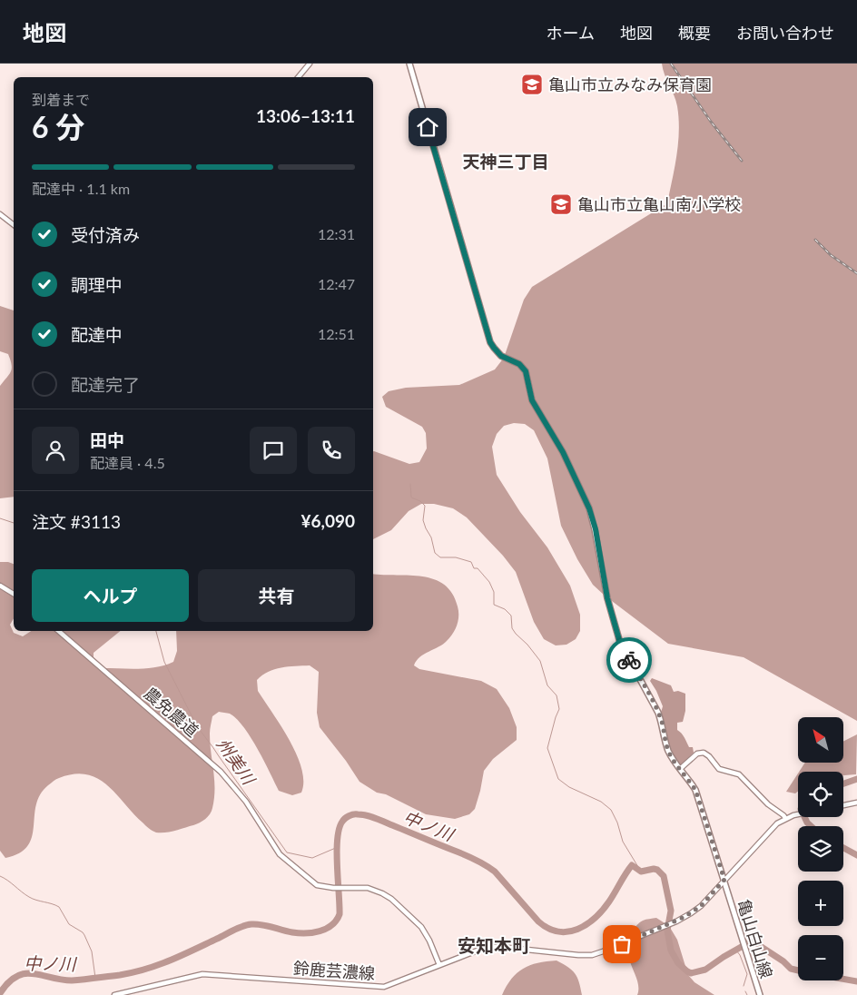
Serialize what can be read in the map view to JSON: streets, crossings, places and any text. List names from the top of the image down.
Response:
{
  "streets": {
    "main road": ["農免農道", "亀山白山線", "鈴鹿芸濃線"]
  },
  "crossings": [
    ["農免農道", "鈴鹿芸濃線"],
    ["亀山白山線", "鈴鹿芸濃線"]
  ],
  "districts": ["天神三丁目", "安知本町"],
  "water": ["州美川", "中ノ川"],
  "places": {
    "school or university": ["亀山市立みなみ保育園", "亀山市立亀山南小学校"]
  },
  "north": "top left",
  "page": {
    "header": "地図",
    "nav": [
      "ホーム",
      "地図",
      "概要",
      "お問い合わせ"
    ],
    "heading": ["6 分", "到着まで", "13:06–13:11"],
    "panel": [
      "田中",
      "配達員 · 4.5",
      "注文 #3113",
      "¥6,090"
    ],
    "bar": "配達中 · 1.1 km",
    "list": [
      ["受付済み", "12:31"],
      ["調理中", "12:47"],
      ["配達中", "12:51"],
      "配達完了"
    ],
    "buttons": ["ヘルプ", "共有"],
    "map_buttons": ["+", "−"]
  }
}
